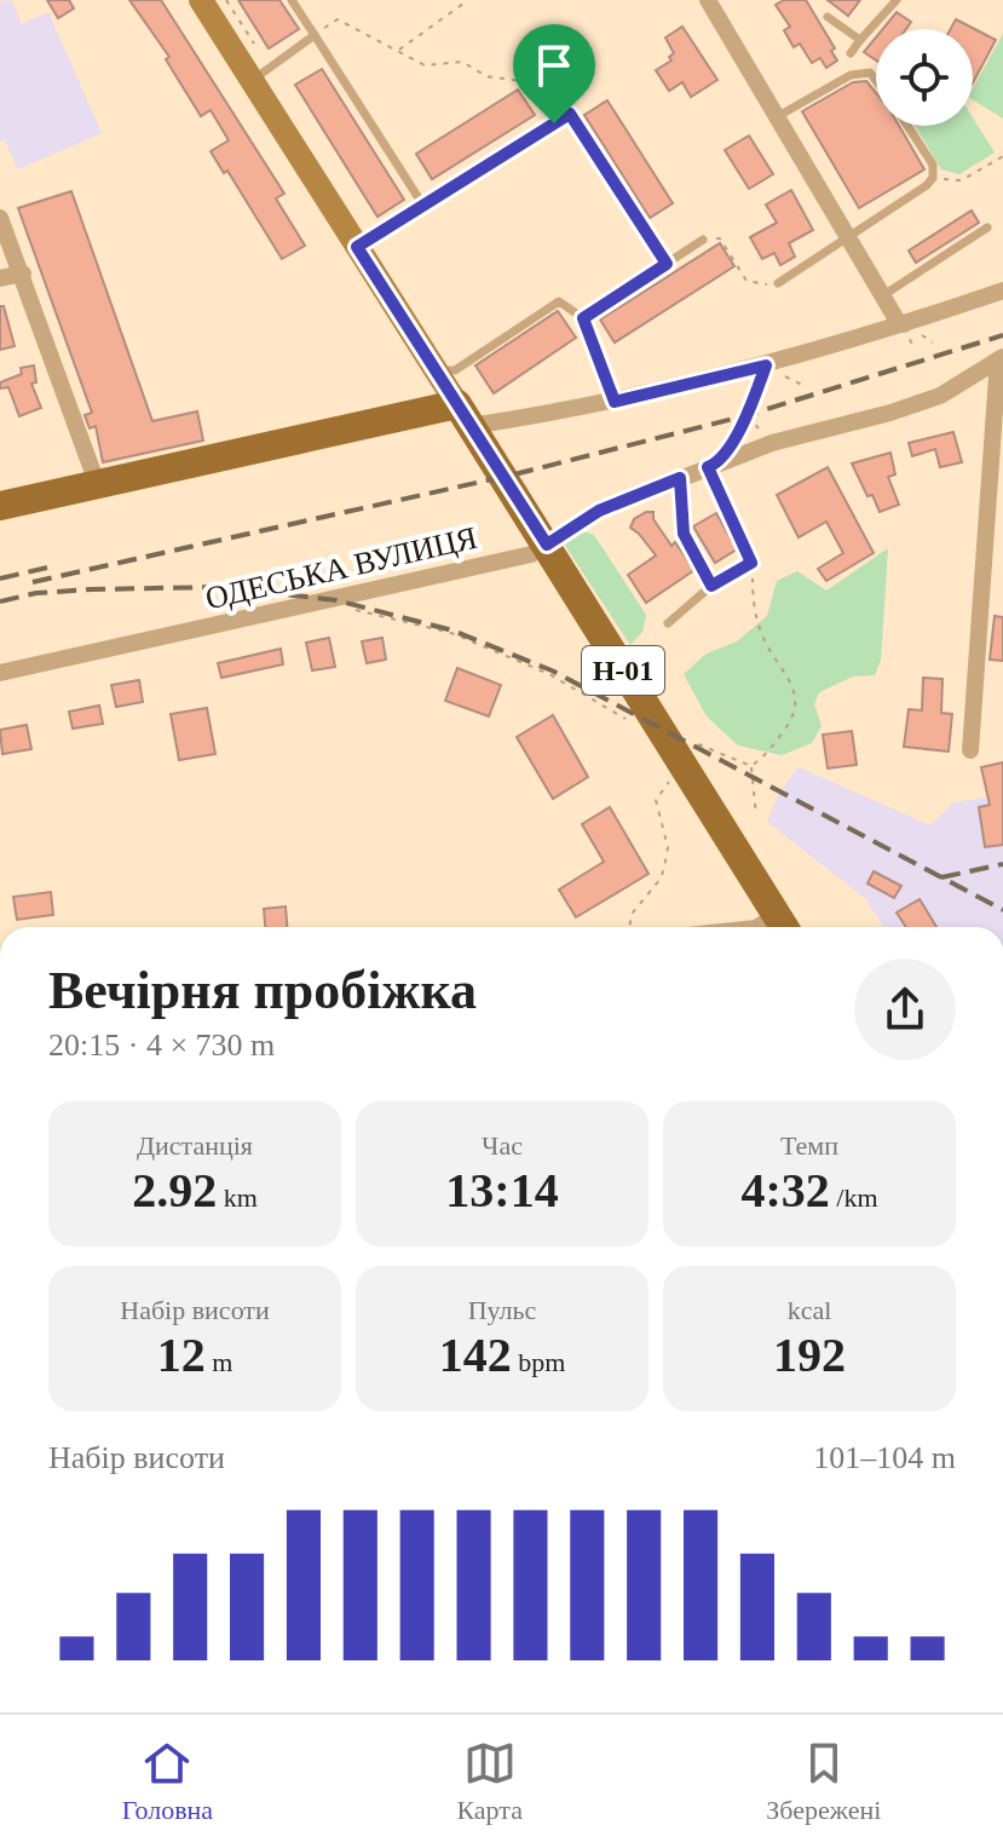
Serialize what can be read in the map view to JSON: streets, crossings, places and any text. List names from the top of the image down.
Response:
{
  "streets": {
    "main road": ["Н-01"],
    "street": ["ОДЕСЬКА ВУЛИЦЯ"]
  },
  "crossings": [
    ["ОДЕСЬКА ВУЛИЦЯ", "Н-01"]
  ],
  "page": {
    "heading": ["Вечірня пробіжка", "20:15 · 4 × 730 m"],
    "stats": [
      ["Дистанція", "2.92 km"],
      ["Час", "13:14"],
      ["Темп", "4:32 /km"],
      ["Набір висоти", "12 m"],
      ["Пульс", "142 bpm"],
      ["kcal", "192"]
    ],
    "chart": ["Набір висоти", "101–104 m"],
    "tabs": ["Головна", "Карта", "Збережені"]
  }
}
